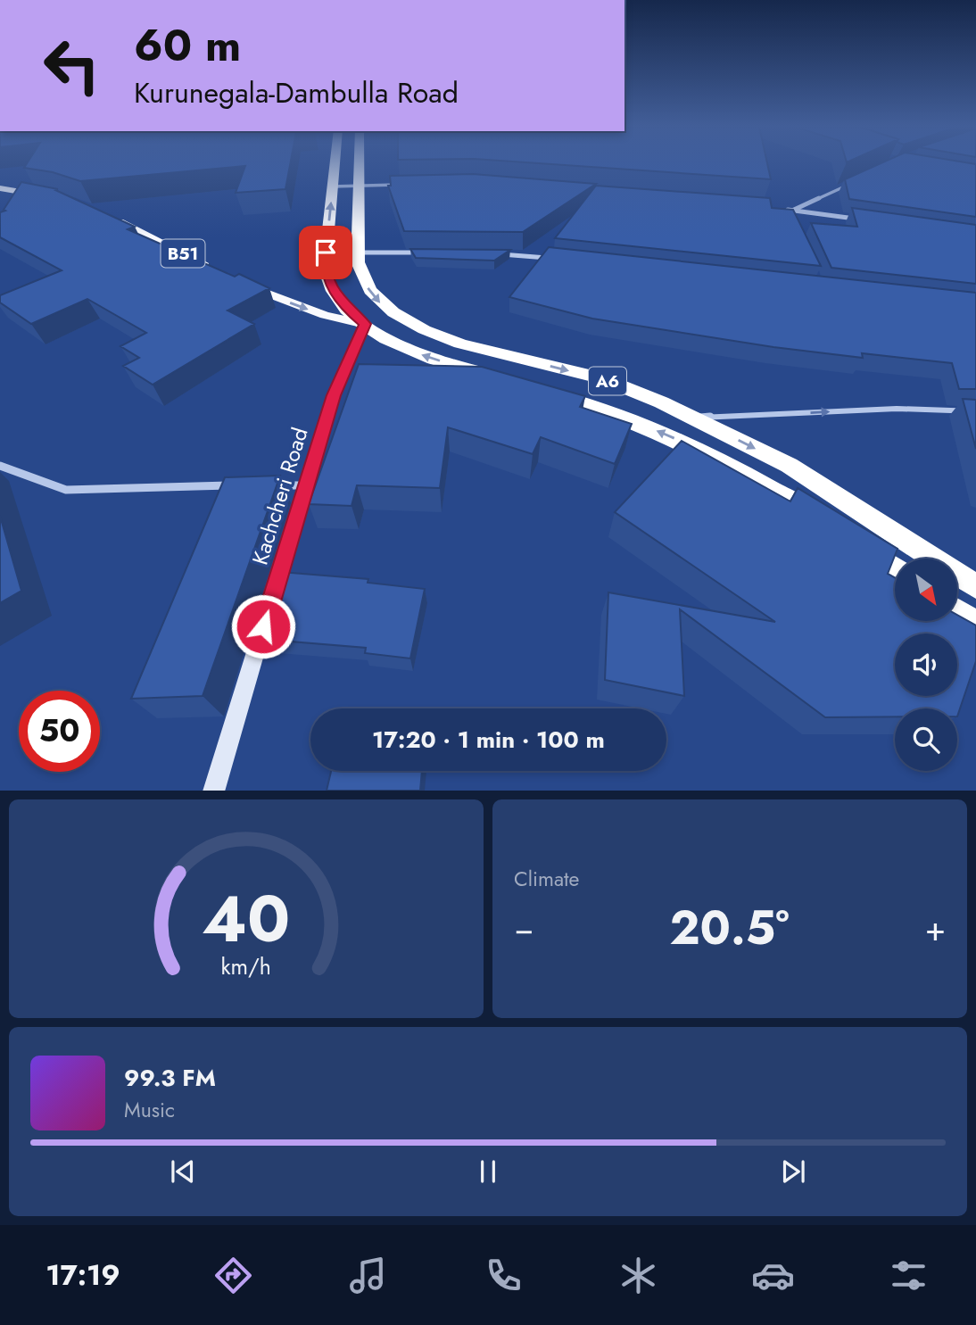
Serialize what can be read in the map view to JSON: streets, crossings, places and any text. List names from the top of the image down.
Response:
{
  "streets": {
    "highway": ["A6"],
    "main road": ["B51", "Kachcheri Road"]
  },
  "north": "bottom right",
  "page": {
    "turn": ["60 m", "Kurunegala-Dambulla Road"],
    "limit": "50",
    "trip": "17:20 · 1 min · 100 m",
    "tile": "Climate",
    "heat": ["−", "20.5°", "+"],
    "song": ["99.3 FM", "Music"],
    "tabs": "17:19",
    "gauge": ["40", "km/h"]
  }
}
